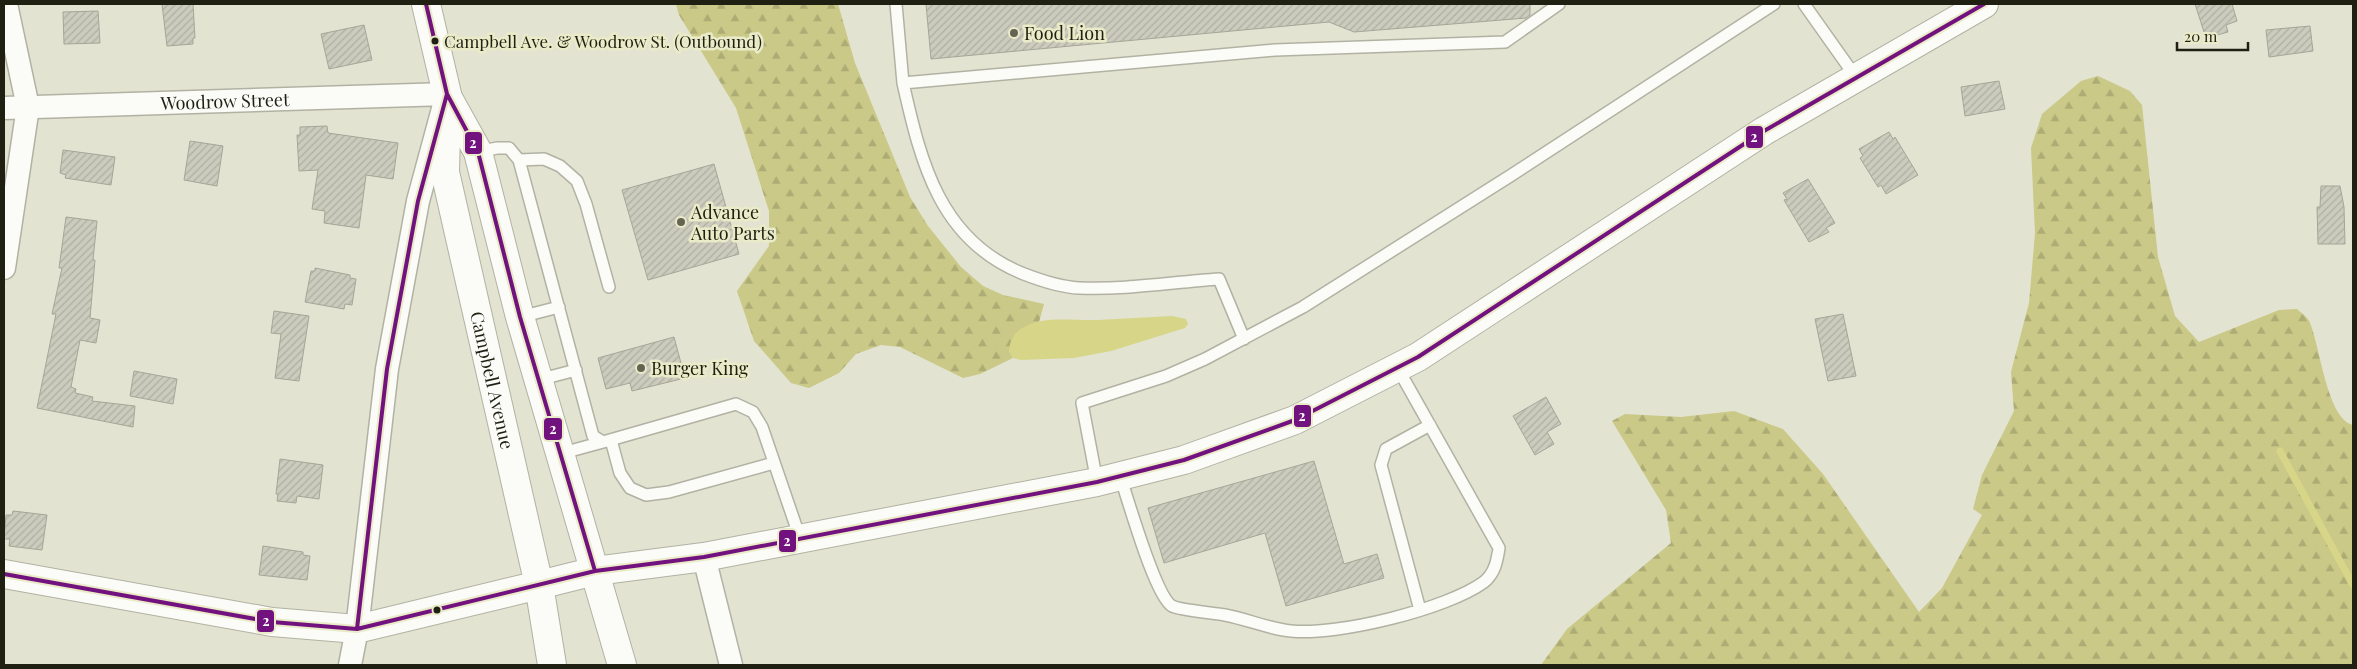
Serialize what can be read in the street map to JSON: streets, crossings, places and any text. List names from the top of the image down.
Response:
{
  "streets": {
    "main road": ["Campbell Avenue"],
    "street": ["Woodrow Street"]
  },
  "crossings": [
    ["Woodrow Street", "Campbell Avenue"]
  ],
  "places": [
    "Food Lion",
    "Campbell Ave. & Woodrow St. (Outbound)",
    "Advance Auto Parts",
    "Burger King"
  ],
  "lines": ["transit line 2"],
  "scale_bar": "20 m"
}
